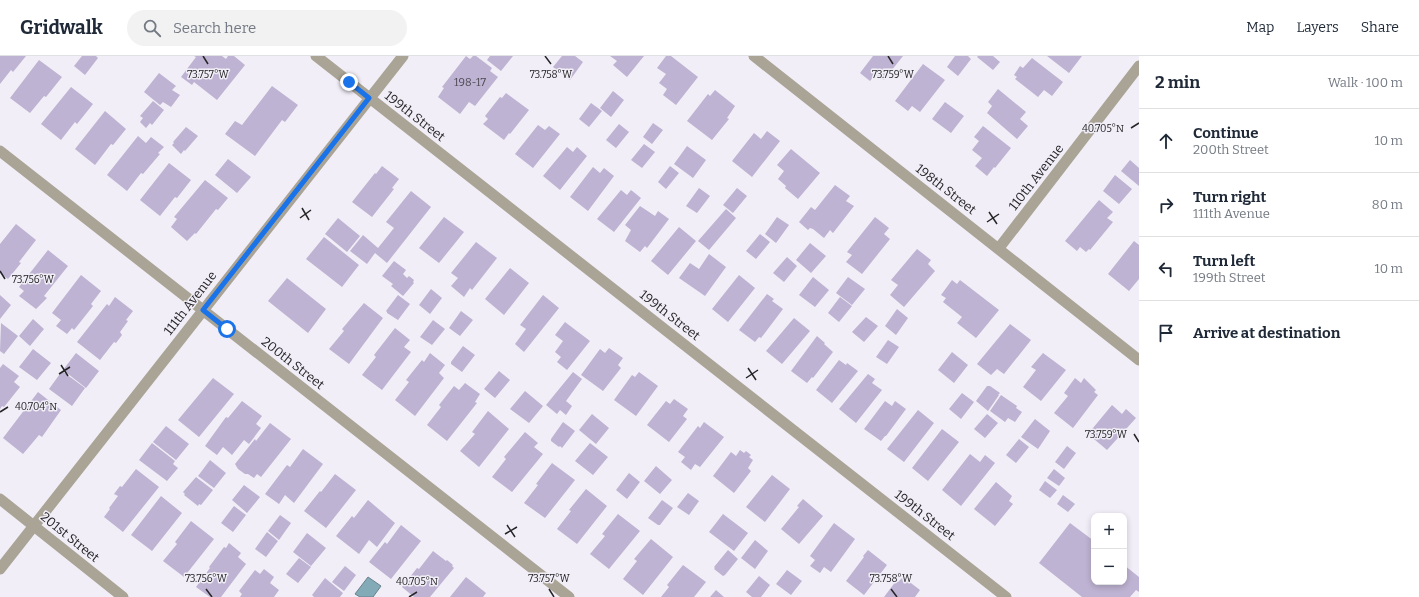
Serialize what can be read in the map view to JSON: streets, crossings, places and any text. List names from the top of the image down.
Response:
{
  "streets": {
    "street": [
      "199th Street",
      "110th Avenue",
      "198th Street",
      "111th Avenue",
      "200th Street",
      "201st Street"
    ]
  },
  "crossings": [
    ["199th Street", "111th Avenue"],
    ["110th Avenue", "198th Street"],
    ["111th Avenue", "200th Street"],
    ["111th Avenue", "201st Street"]
  ],
  "house_numbers": ["198-17"],
  "page": {
    "header": "Gridwalk",
    "search": "Search here",
    "nav": ["Map", "Layers", "Share"],
    "heading": ["2 min", "Walk · 100 m"],
    "list": [
      ["Continue", "200th Street", "10 m"],
      ["Turn right", "111th Avenue", "80 m"],
      ["Turn left", "199th Street", "10 m"],
      "Arrive at destination"
    ],
    "map_buttons": ["+", "−"]
  },
  "coordinates": [
    "73.757°W",
    "73.758°W",
    "73.759°W",
    "40.705°N",
    "73.756°W",
    "40.704°N"
  ]
}
